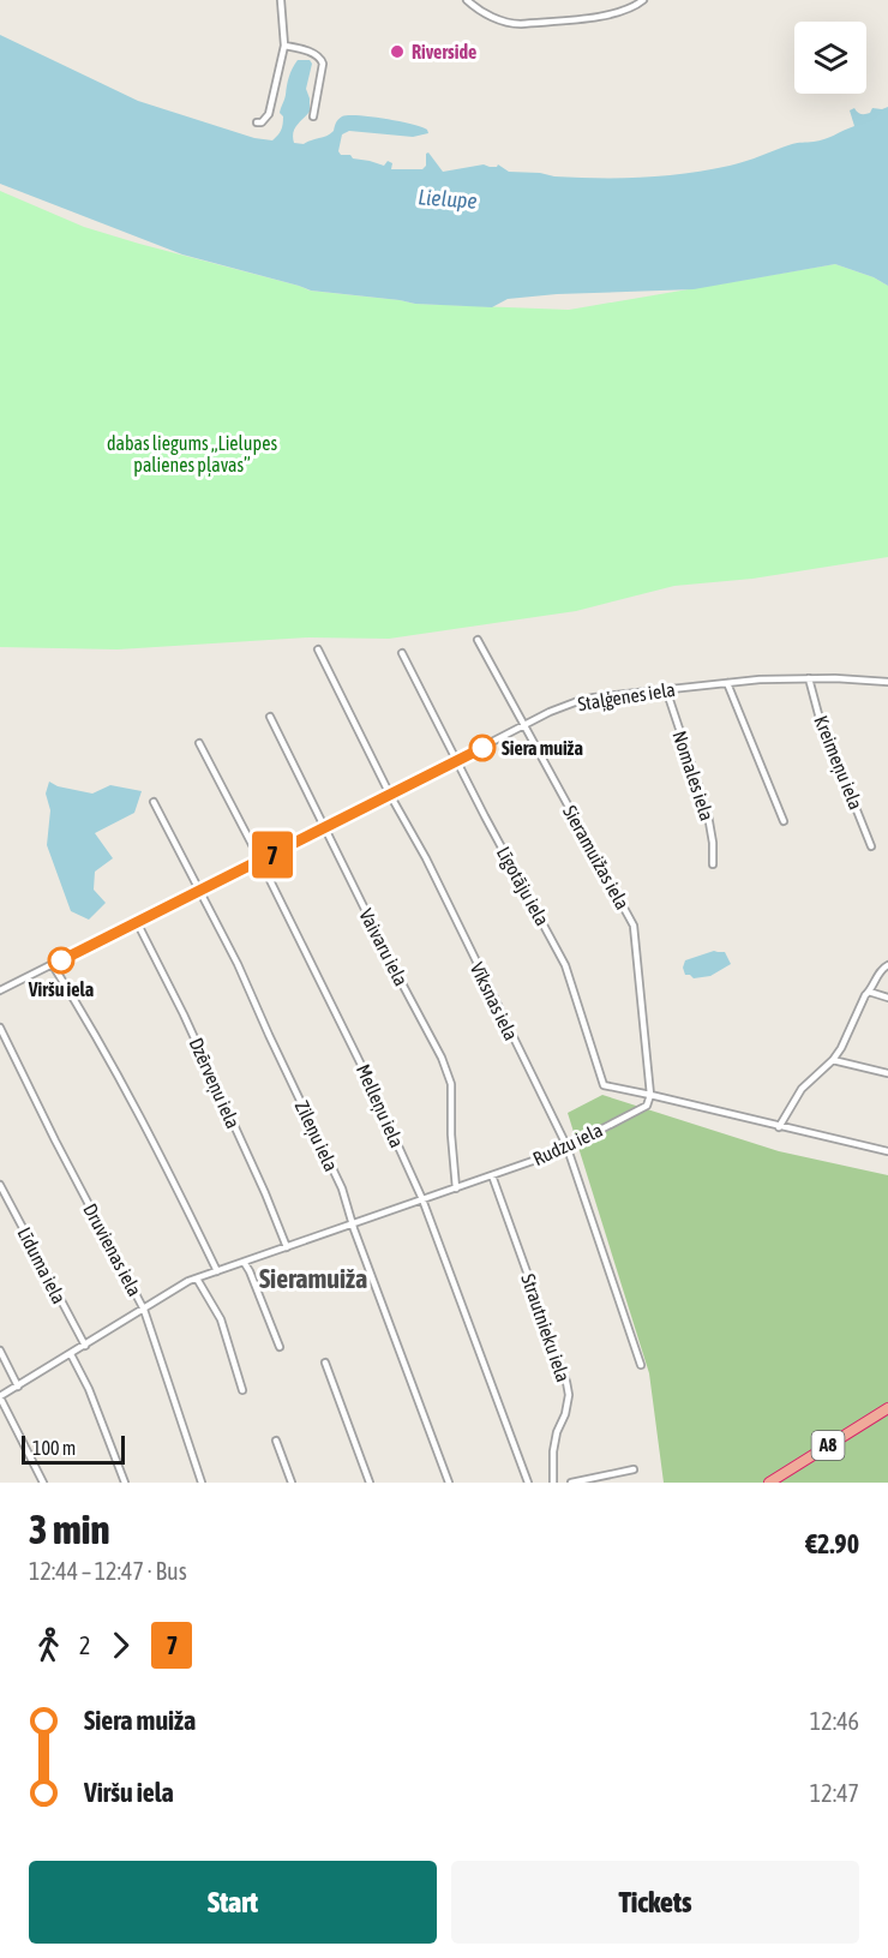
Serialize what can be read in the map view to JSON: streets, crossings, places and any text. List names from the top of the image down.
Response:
{
  "streets": {
    "highway": ["A8"],
    "street": [
      "Staļģenes iela",
      "Kreimeņu iela",
      "Nomales iela",
      "Sieramuižas iela",
      "Līgotāju iela",
      "Vaivaru iela",
      "Vīksnas iela",
      "Dzērveņu iela",
      "Melleņu iela",
      "Zileņu iela",
      "Rudzu iela",
      "Druvienas iela",
      "Līduma iela",
      "Strautnieku iela"
    ]
  },
  "crossings": [
    ["Staļģenes iela", "Kreimeņu iela"],
    ["Staļģenes iela", "Nomales iela"],
    ["Staļģenes iela", "Sieramuižas iela"],
    ["Staļģenes iela", "Līgotāju iela"],
    ["Staļģenes iela", "Vaivaru iela"],
    ["Staļģenes iela", "Vīksnas iela"],
    ["Staļģenes iela", "Dzērveņu iela"],
    ["Staļģenes iela", "Melleņu iela"],
    ["Staļģenes iela", "Zileņu iela"],
    ["Sieramuižas iela", "Līgotāju iela"],
    ["Sieramuižas iela", "Rudzu iela"],
    ["Līgotāju iela", "Rudzu iela"],
    ["Vaivaru iela", "Rudzu iela"],
    ["Vīksnas iela", "Rudzu iela"],
    ["Dzērveņu iela", "Rudzu iela"],
    ["Melleņu iela", "Rudzu iela"],
    ["Zileņu iela", "Rudzu iela"],
    ["Rudzu iela", "Druvienas iela"],
    ["Rudzu iela", "Līduma iela"],
    ["Rudzu iela", "Strautnieku iela"]
  ],
  "districts": ["Sieramuiža"],
  "water": ["Lielupe"],
  "parks": ["dabas liegums „Lielupes palienes pļavas”"],
  "places": ["Riverside", "Siera muiža", "Viršu iela"],
  "lines": ["bus line 7"],
  "scale_bar": "100 m",
  "page": {
    "on_map": "7",
    "scale": "100 m",
    "heading": ["3 min", "12:44 – 12:47 · Bus", "€2.90"],
    "legs": ["2", "7"],
    "list": [
      {
        "name": "Siera muiža",
        "value": "12:46"
      },
      {
        "name": "Viršu iela",
        "value": "12:47"
      }
    ],
    "buttons": ["Start", "Tickets"]
  }
}
